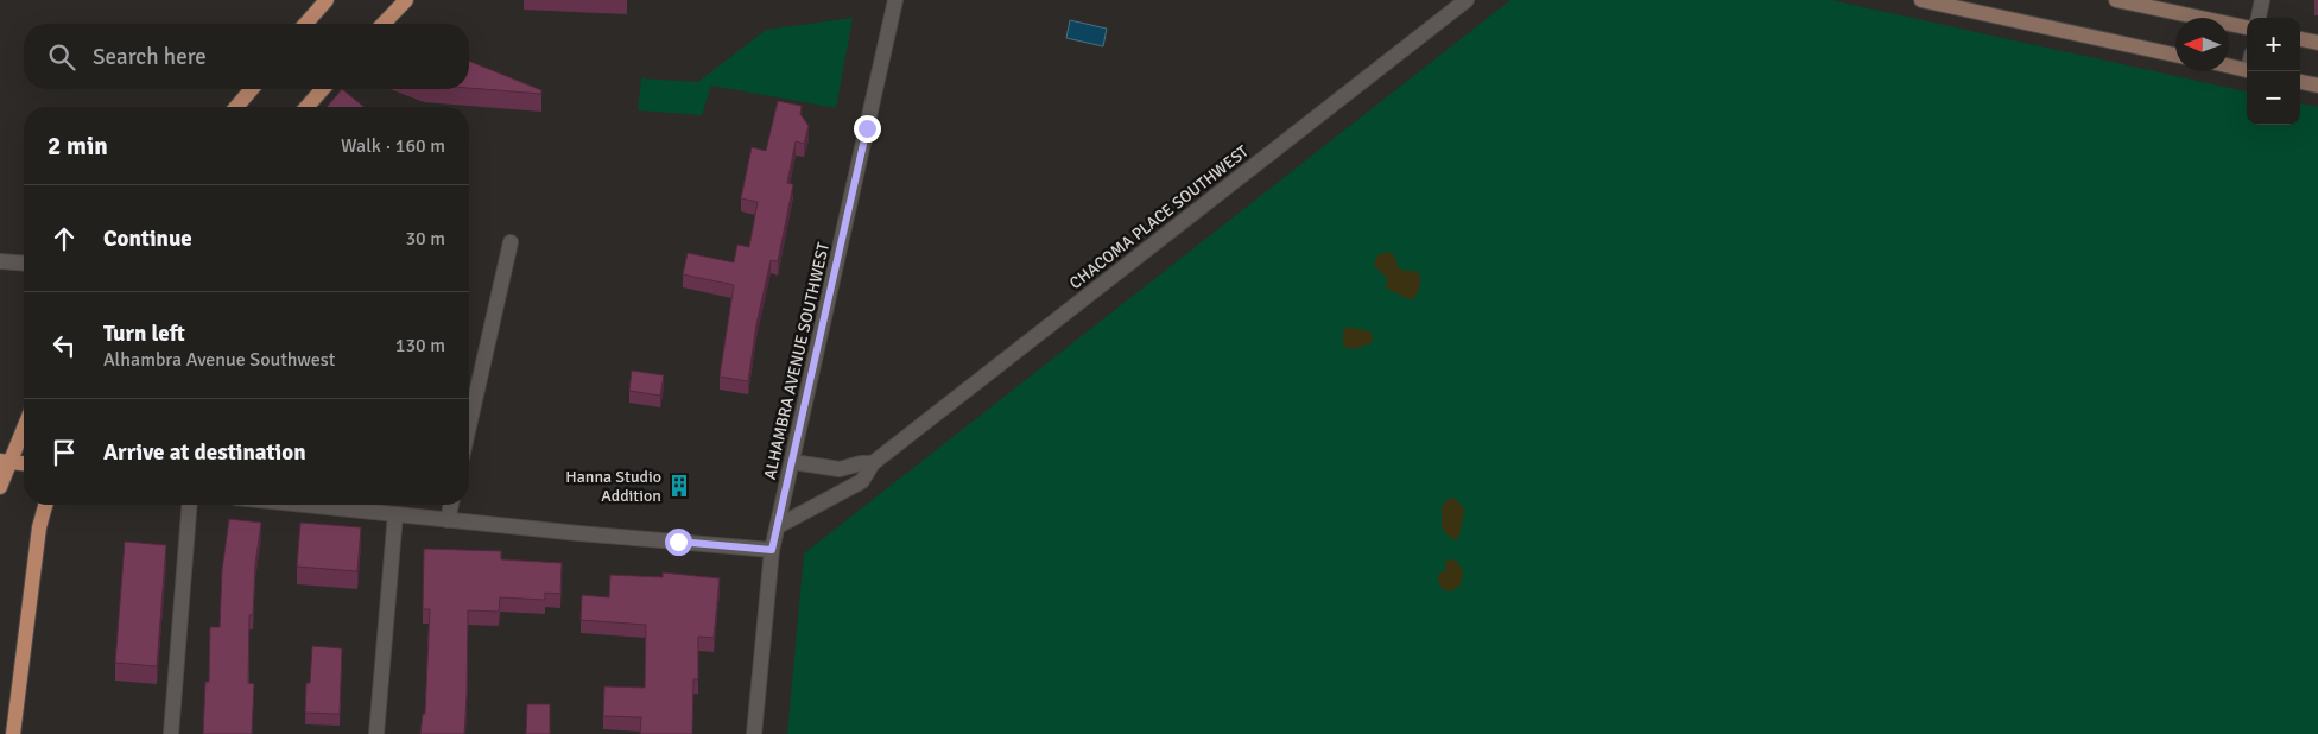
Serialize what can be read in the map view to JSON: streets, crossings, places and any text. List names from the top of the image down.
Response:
{
  "streets": {
    "street": ["CHACOMA PLACE SOUTHWEST", "ALHAMBRA AVENUE SOUTHWEST"]
  },
  "crossings": [
    ["CHACOMA PLACE SOUTHWEST", "ALHAMBRA AVENUE SOUTHWEST"]
  ],
  "places": {
    "building": ["Hanna Studio Addition"]
  },
  "north": "left",
  "page": {
    "map_buttons": ["+", "−"],
    "search": "Search here",
    "heading": ["2 min", "Walk · 160 m"],
    "list": [
      ["Continue", "30 m"],
      ["Turn left", "Alhambra Avenue Southwest", "130 m"],
      "Arrive at destination"
    ]
  }
}
